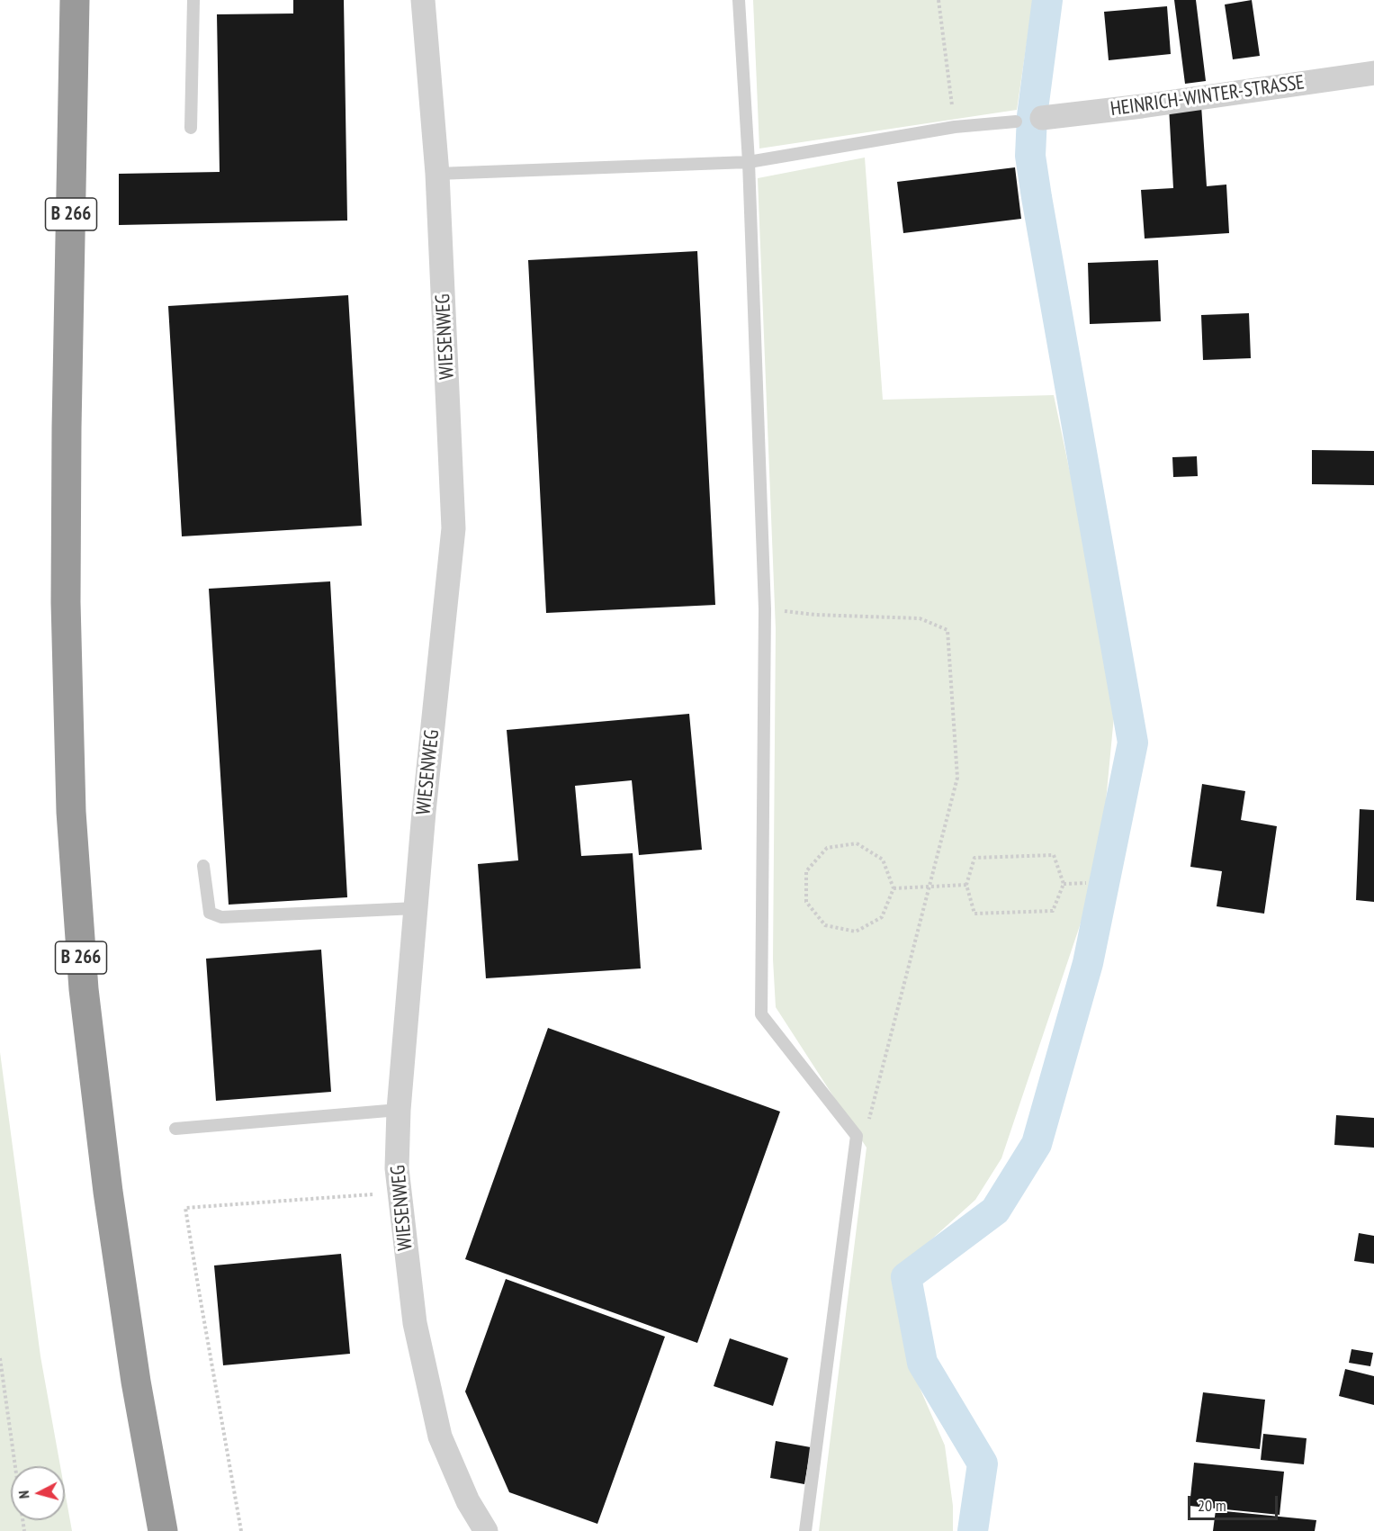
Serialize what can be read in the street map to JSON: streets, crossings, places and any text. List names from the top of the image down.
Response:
{
  "streets": {
    "highway": ["B 266"],
    "street": ["HEINRICH-WINTER-STRASSE", "WIESENWEG"]
  },
  "scale_bar": "20 m",
  "north": "left"
}
